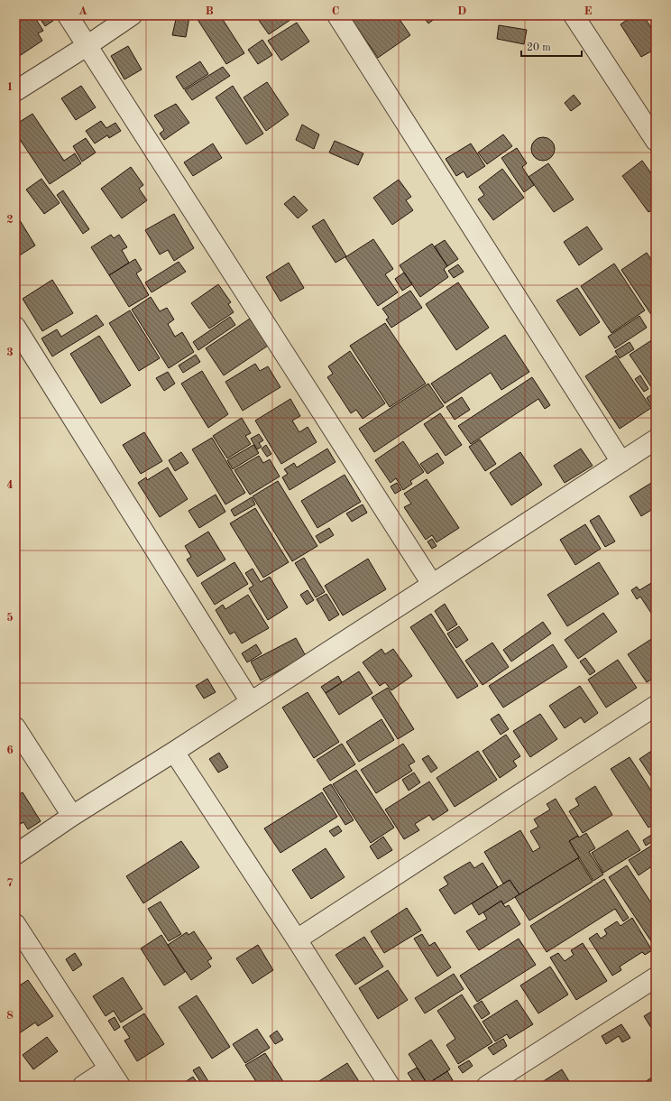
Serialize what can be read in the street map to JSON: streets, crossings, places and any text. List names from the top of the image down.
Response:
{
  "scale_bar": "20 m",
  "grid": {
    "columns": [
      "A",
      "B",
      "C",
      "D",
      "E"
    ],
    "rows": [
      "1",
      "2",
      "3",
      "4",
      "5",
      "6",
      "7",
      "8"
    ]
  }
}
